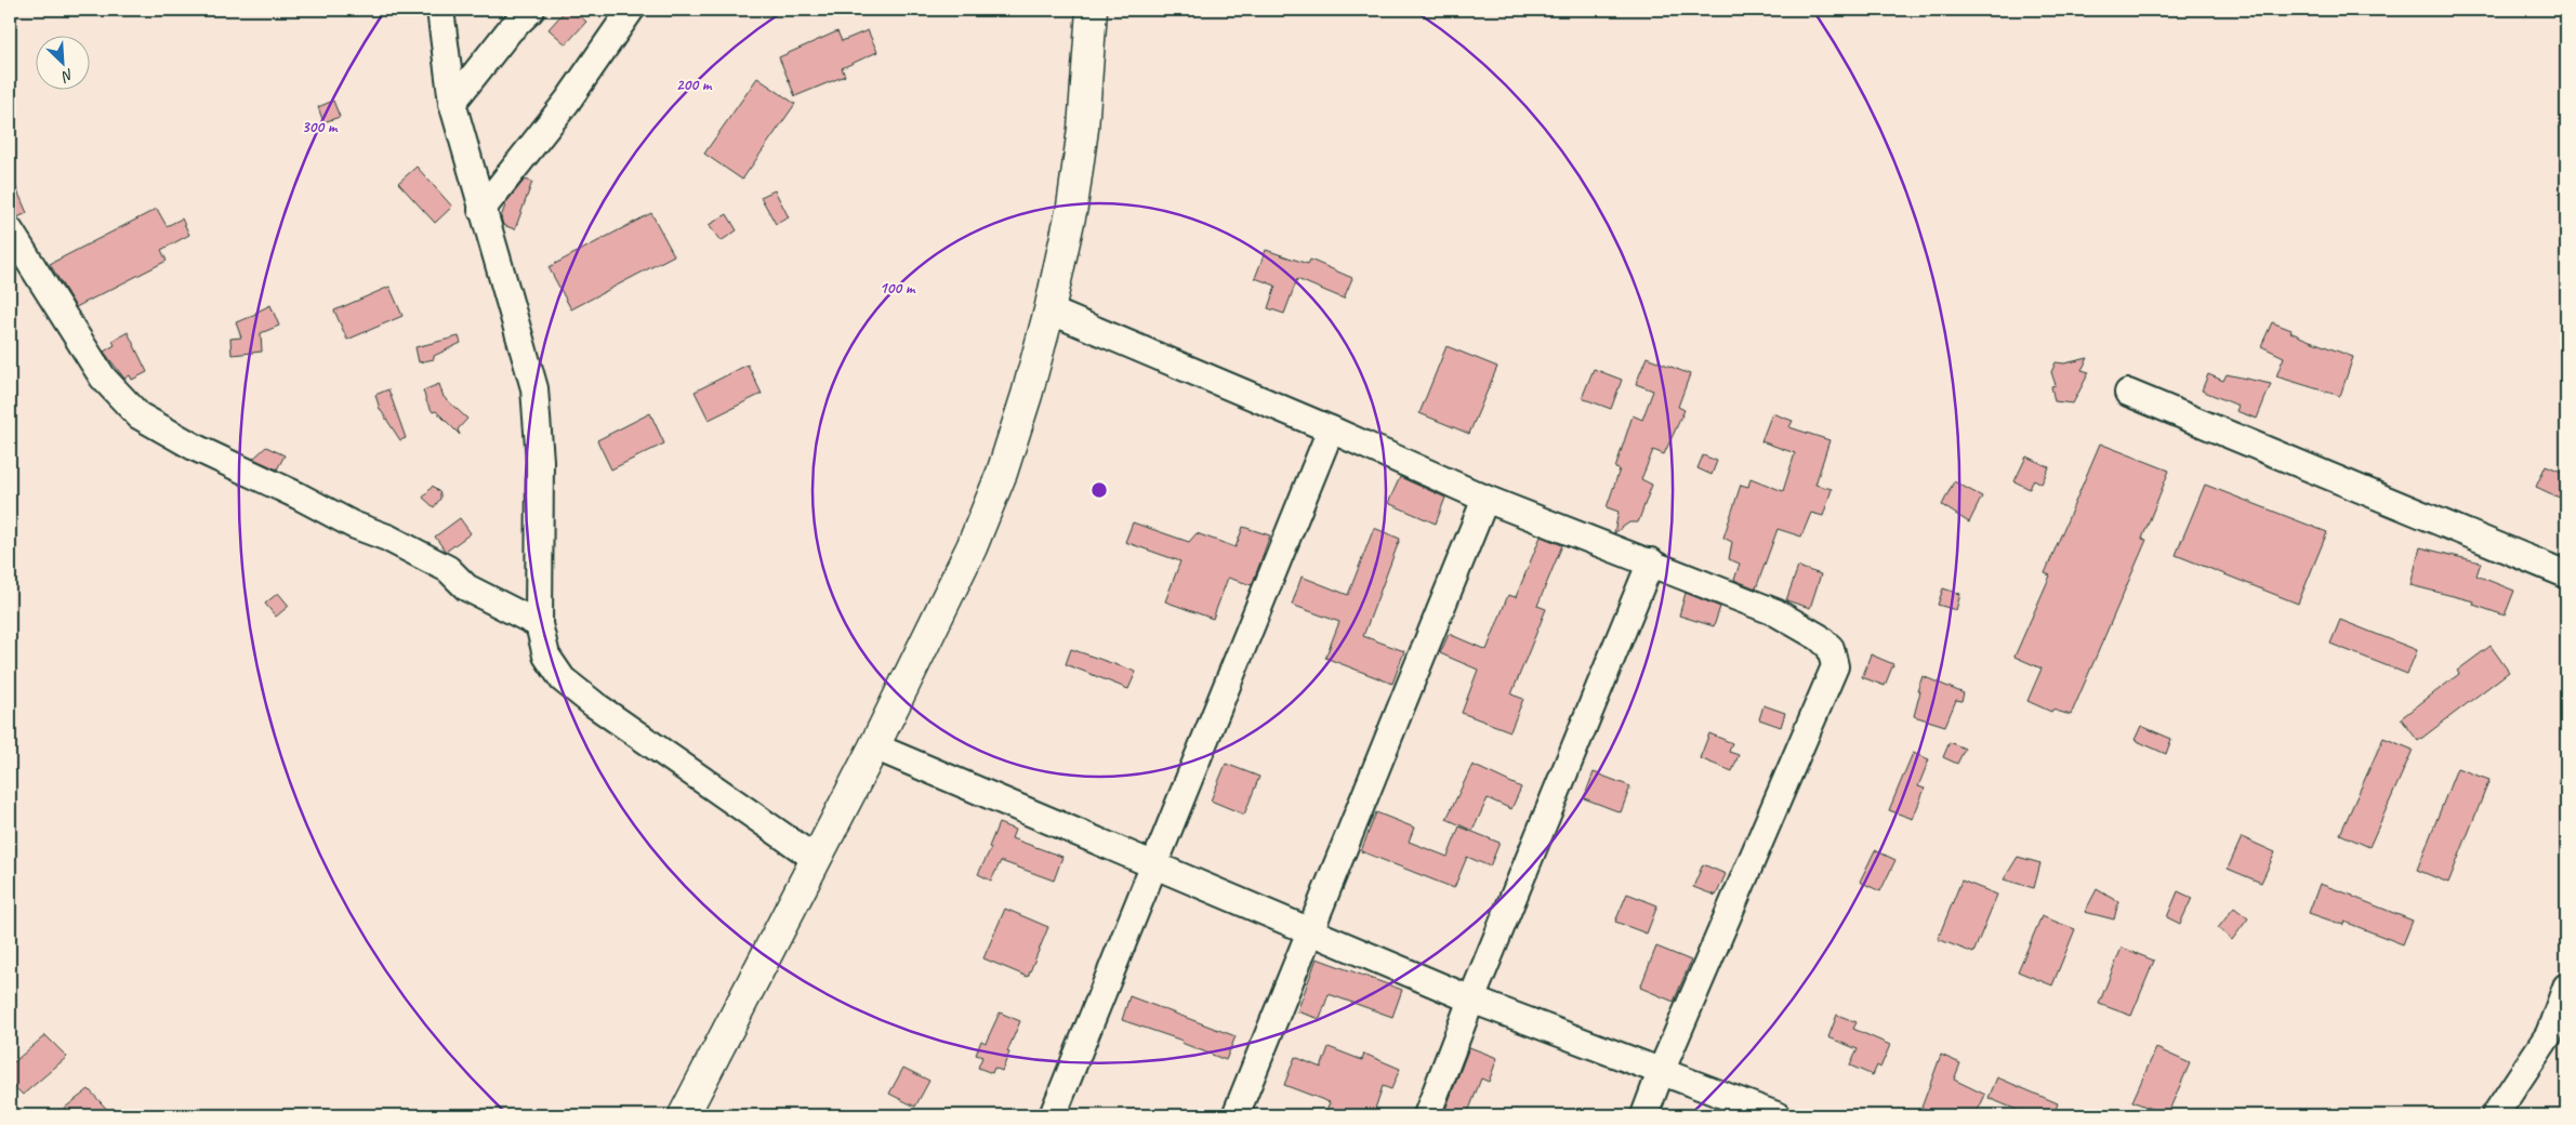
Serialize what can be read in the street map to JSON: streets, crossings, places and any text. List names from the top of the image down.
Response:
{
  "north": "bottom right",
  "rings": ["200 m", "300 m", "100 m"]
}
